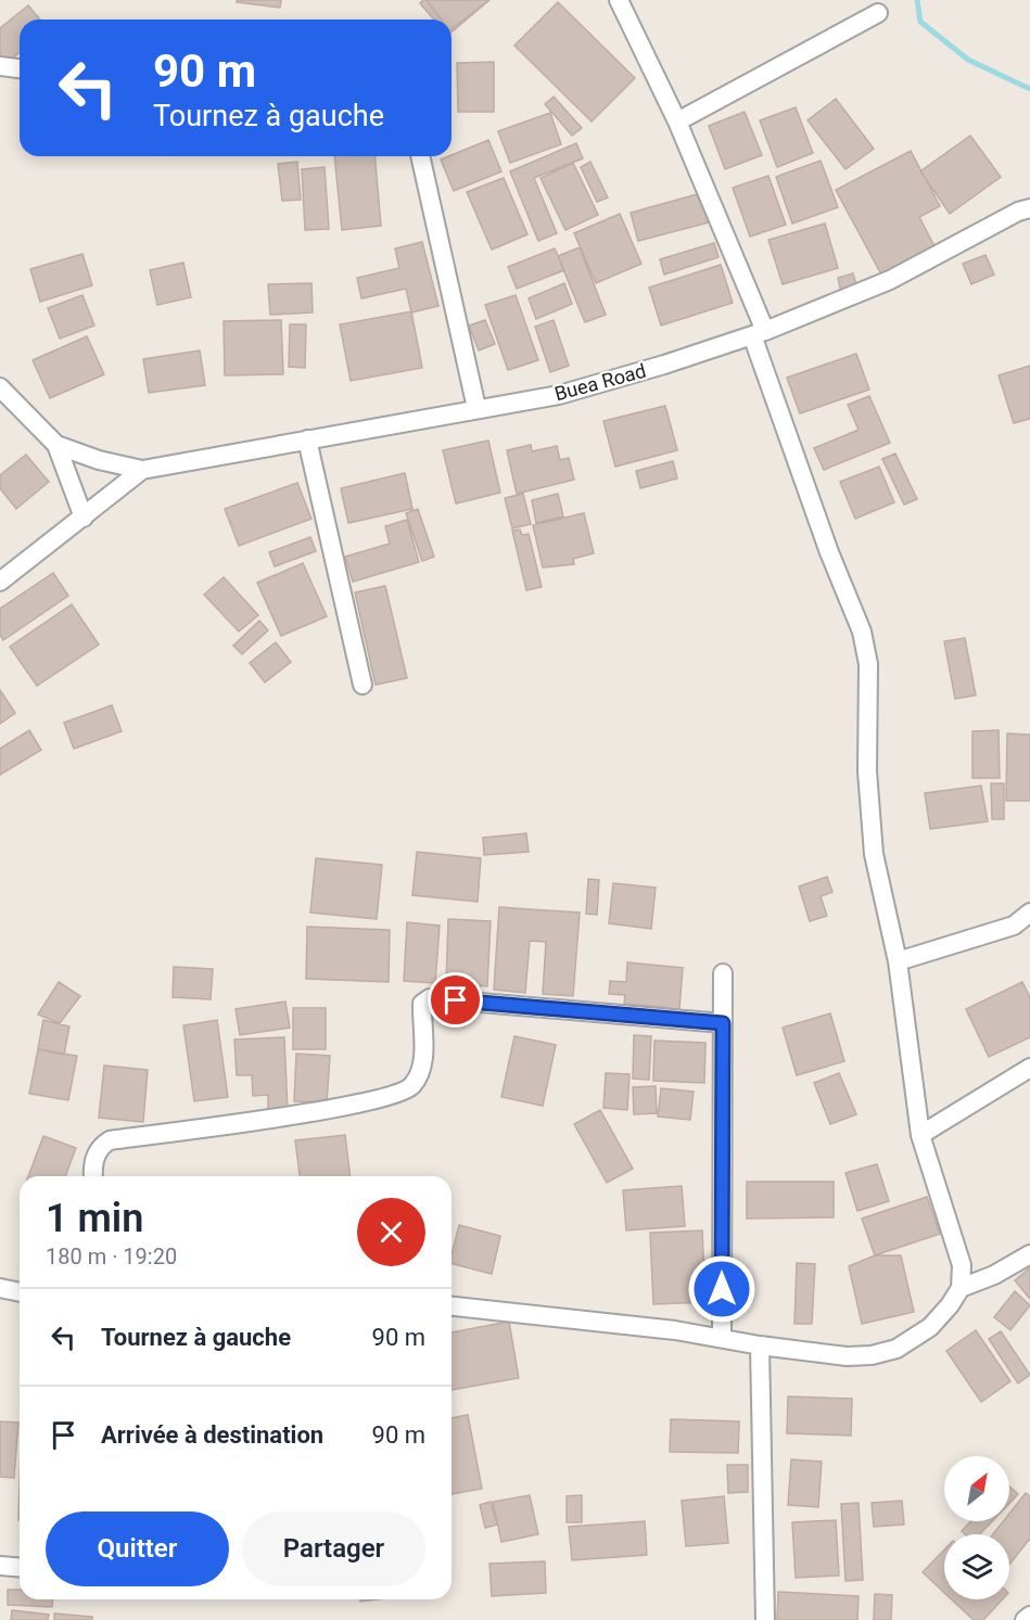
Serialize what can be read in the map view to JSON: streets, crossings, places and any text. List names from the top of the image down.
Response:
{
  "streets": {
    "street": ["Buea Road"]
  },
  "north": "top right",
  "page": {
    "turn": ["90 m", "Tournez à gauche"],
    "heading": ["1 min", "180 m · 19:20"],
    "list": [
      {
        "name": "Tournez à gauche",
        "value": "90 m"
      },
      {
        "name": "Arrivée à destination",
        "value": "90 m"
      }
    ],
    "buttons": ["Quitter", "Partager"]
  }
}
